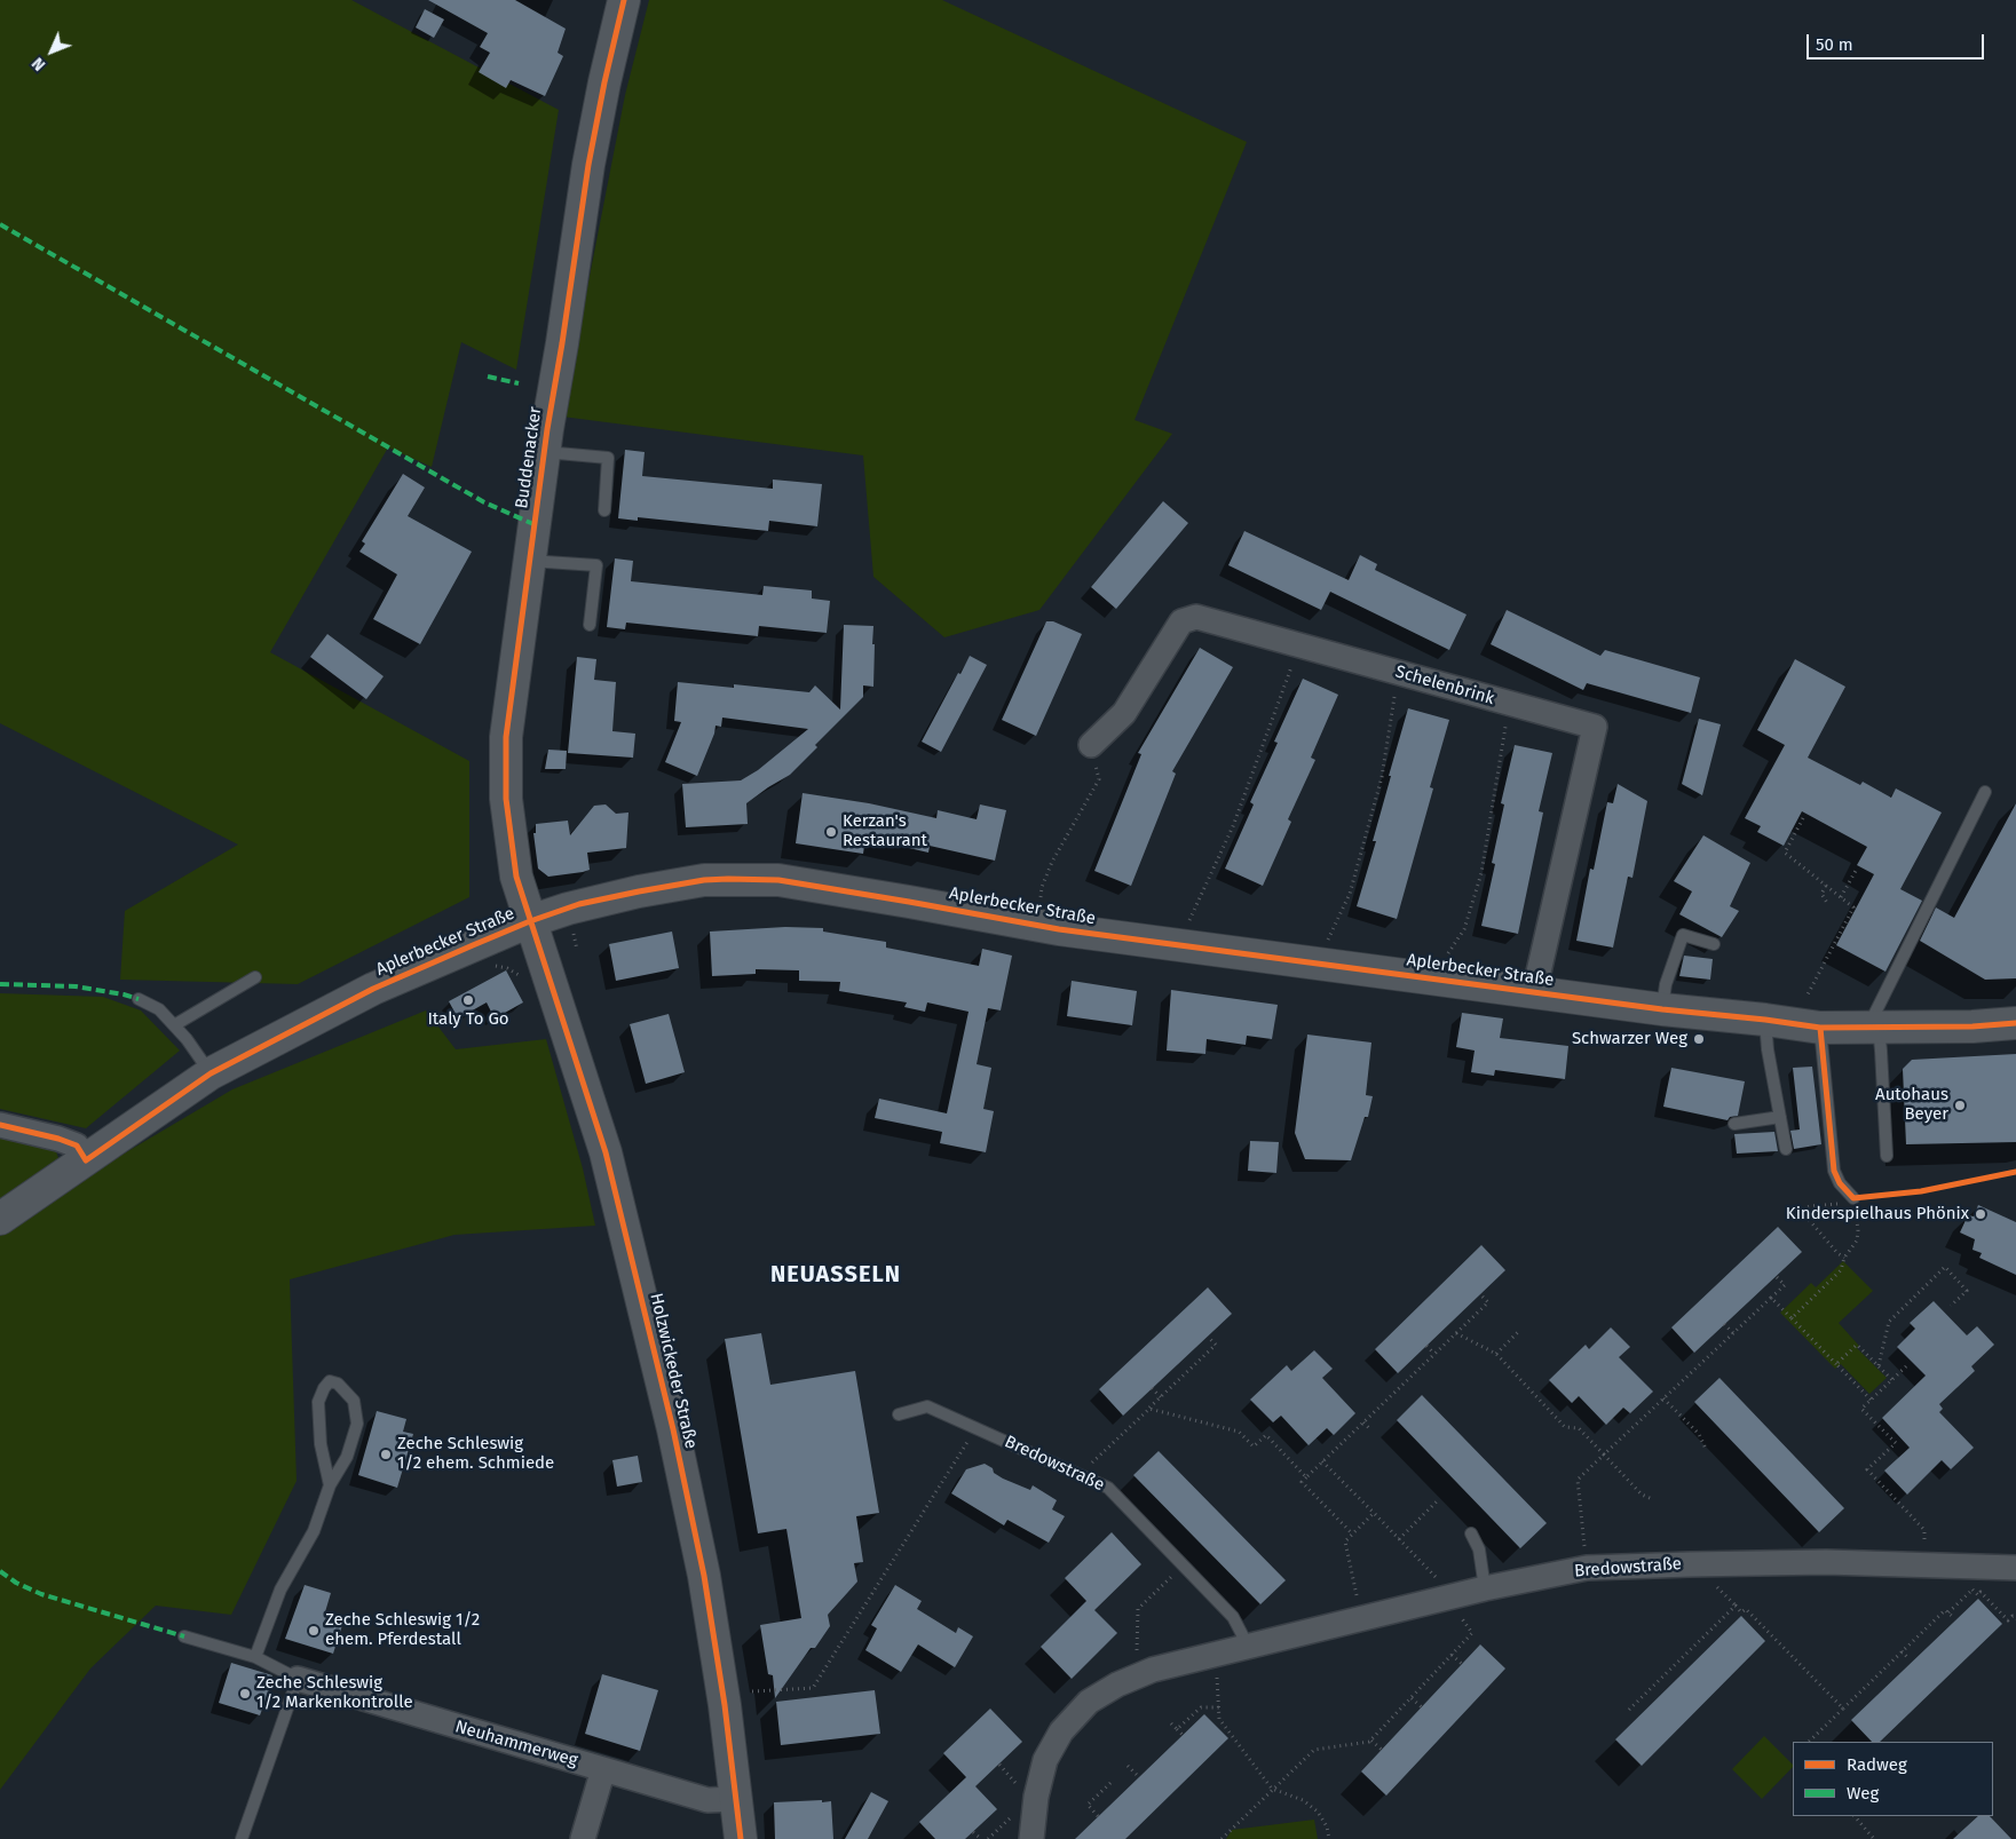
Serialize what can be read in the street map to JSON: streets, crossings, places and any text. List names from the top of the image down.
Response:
{
  "streets": {
    "main road": ["Buddenacker", "Aplerbecker Straße", "Holzwickeder Straße"],
    "street": ["Schelenbrink", "Bredowstraße", "Neuhammerweg"]
  },
  "crossings": [
    ["Buddenacker", "Aplerbecker Straße"],
    ["Buddenacker", "Holzwickeder Straße"],
    ["Schelenbrink", "Aplerbecker Straße"],
    ["Aplerbecker Straße", "Holzwickeder Straße"],
    ["Holzwickeder Straße", "Neuhammerweg"]
  ],
  "districts": ["NEUASSELN"],
  "places": [
    "Kerzan's Restaurant",
    "Italy To Go",
    "Schwarzer Weg",
    "Autohaus Beyer",
    "Kinderspielhaus Phönix",
    "Zeche Schleswig 1/2 ehem. Schmiede",
    "Zeche Schleswig 1/2 ehem. Pferdestall",
    "Zeche Schleswig 1/2 Markenkontrolle"
  ],
  "legend": ["Radweg", "Weg"],
  "scale_bar": "50 m",
  "north": "bottom left"
}
